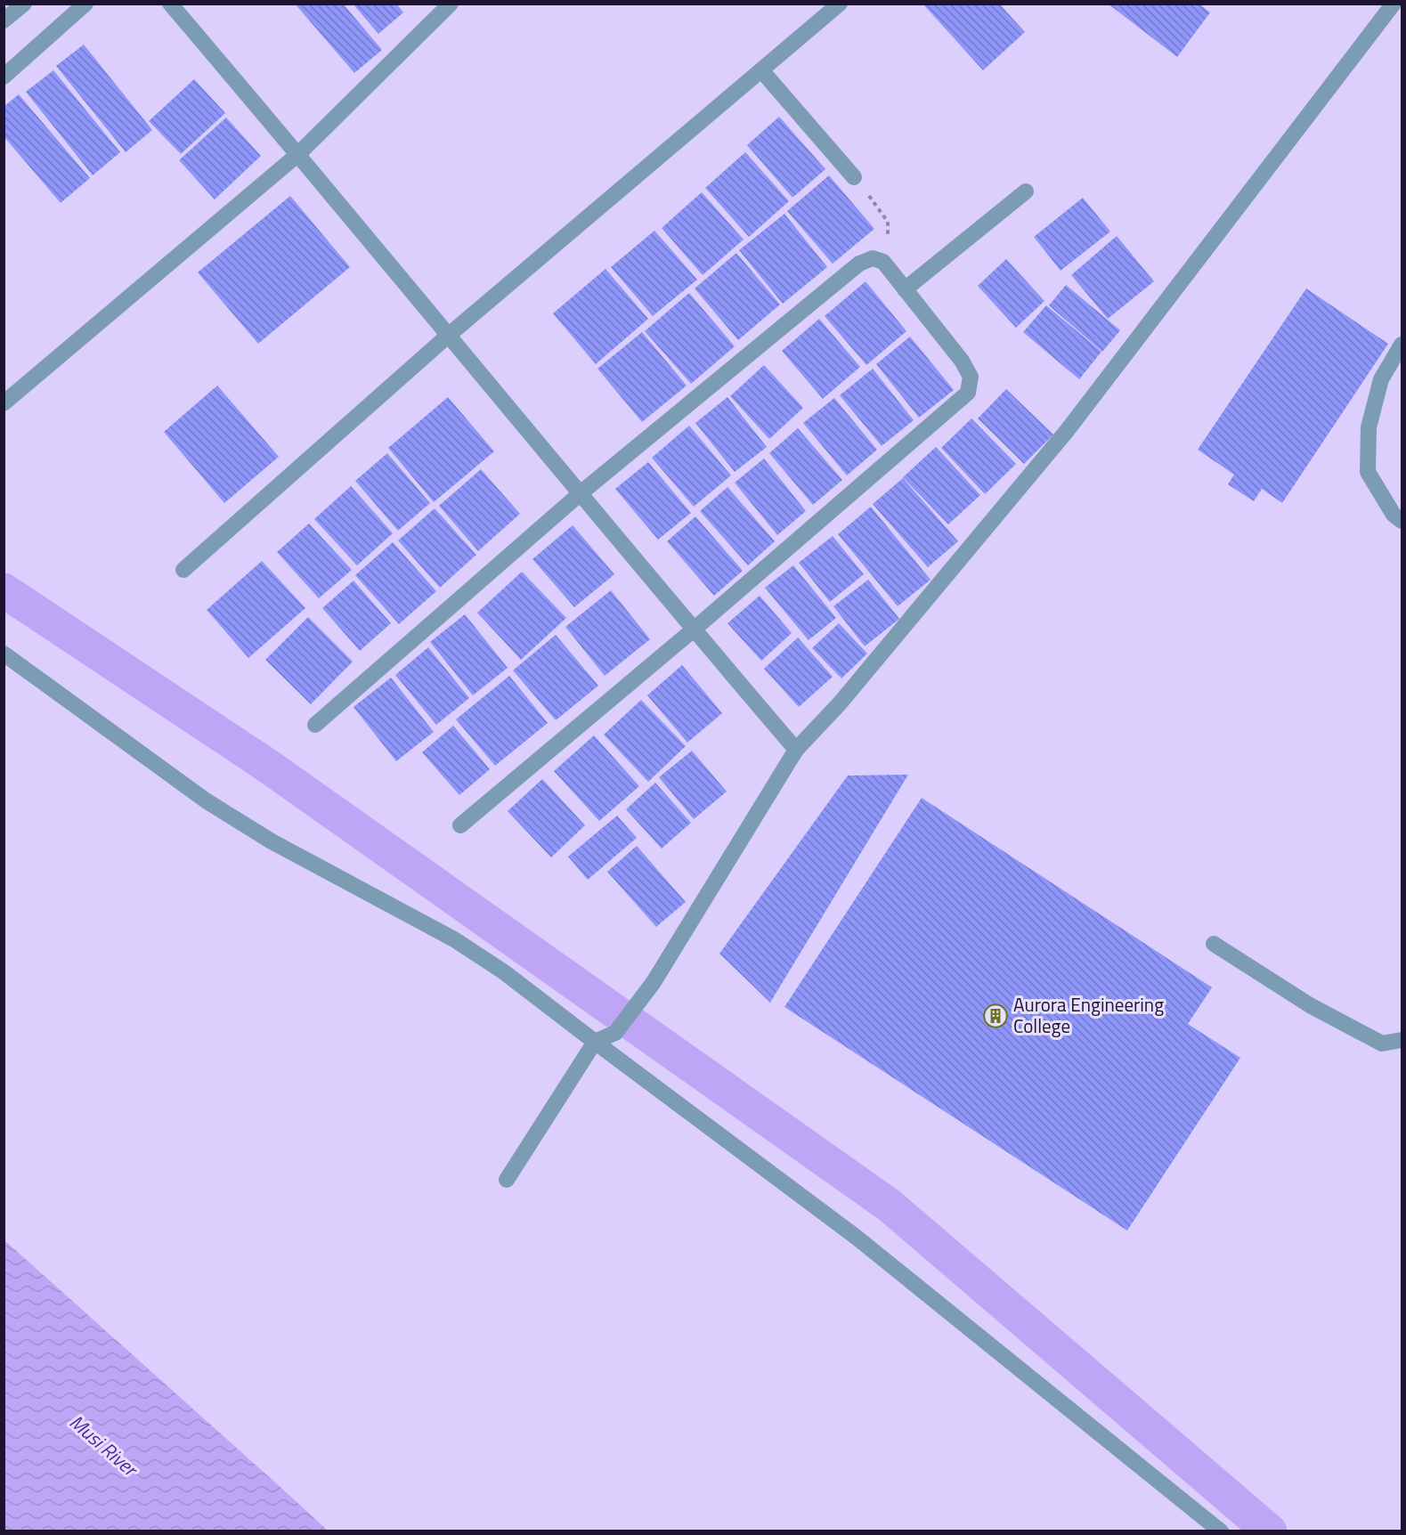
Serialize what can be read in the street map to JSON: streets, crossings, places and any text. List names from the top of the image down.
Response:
{
  "water": ["Musi River"],
  "places": {
    "building": ["Aurora Engineering College"]
  }
}
